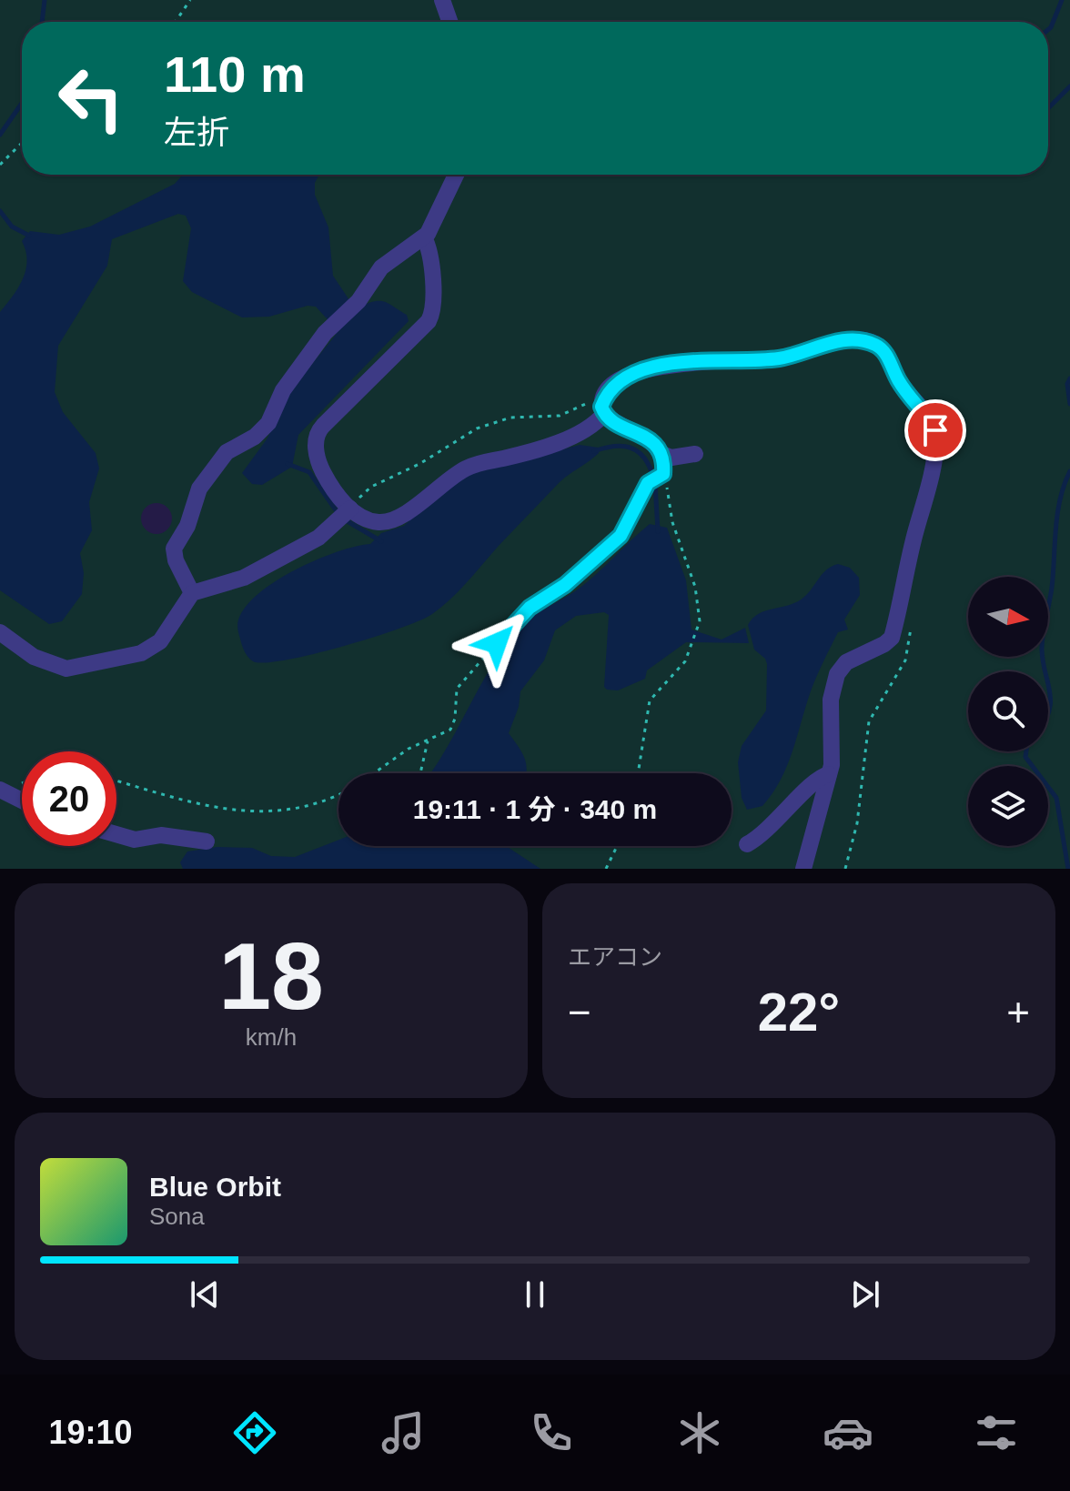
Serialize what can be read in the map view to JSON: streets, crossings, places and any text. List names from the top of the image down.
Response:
{
  "north": "right",
  "page": {
    "turn": ["110 m", "左折"],
    "limit": "20",
    "trip": "19:11 · 1 分 · 340 m",
    "tile": [
      ["18", "km/h"],
      "エアコン"
    ],
    "heat": ["−", "22°", "+"],
    "song": ["Blue Orbit", "Sona"],
    "tabs": "19:10"
  }
}
